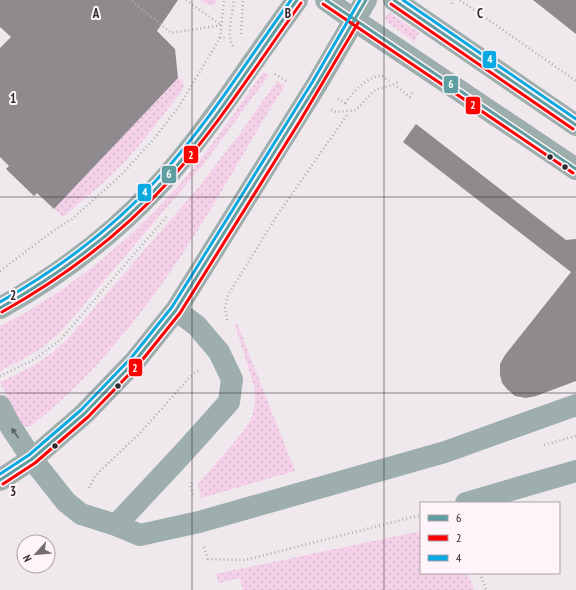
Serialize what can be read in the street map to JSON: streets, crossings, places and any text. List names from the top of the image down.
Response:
{
  "lines": ["transit line 6", "transit line 4", "transit line 2"],
  "legend": ["6", "2", "4"],
  "north": "bottom left",
  "grid": {
    "columns": ["A", "B", "C"],
    "rows": ["1", "2", "3"]
  }
}
